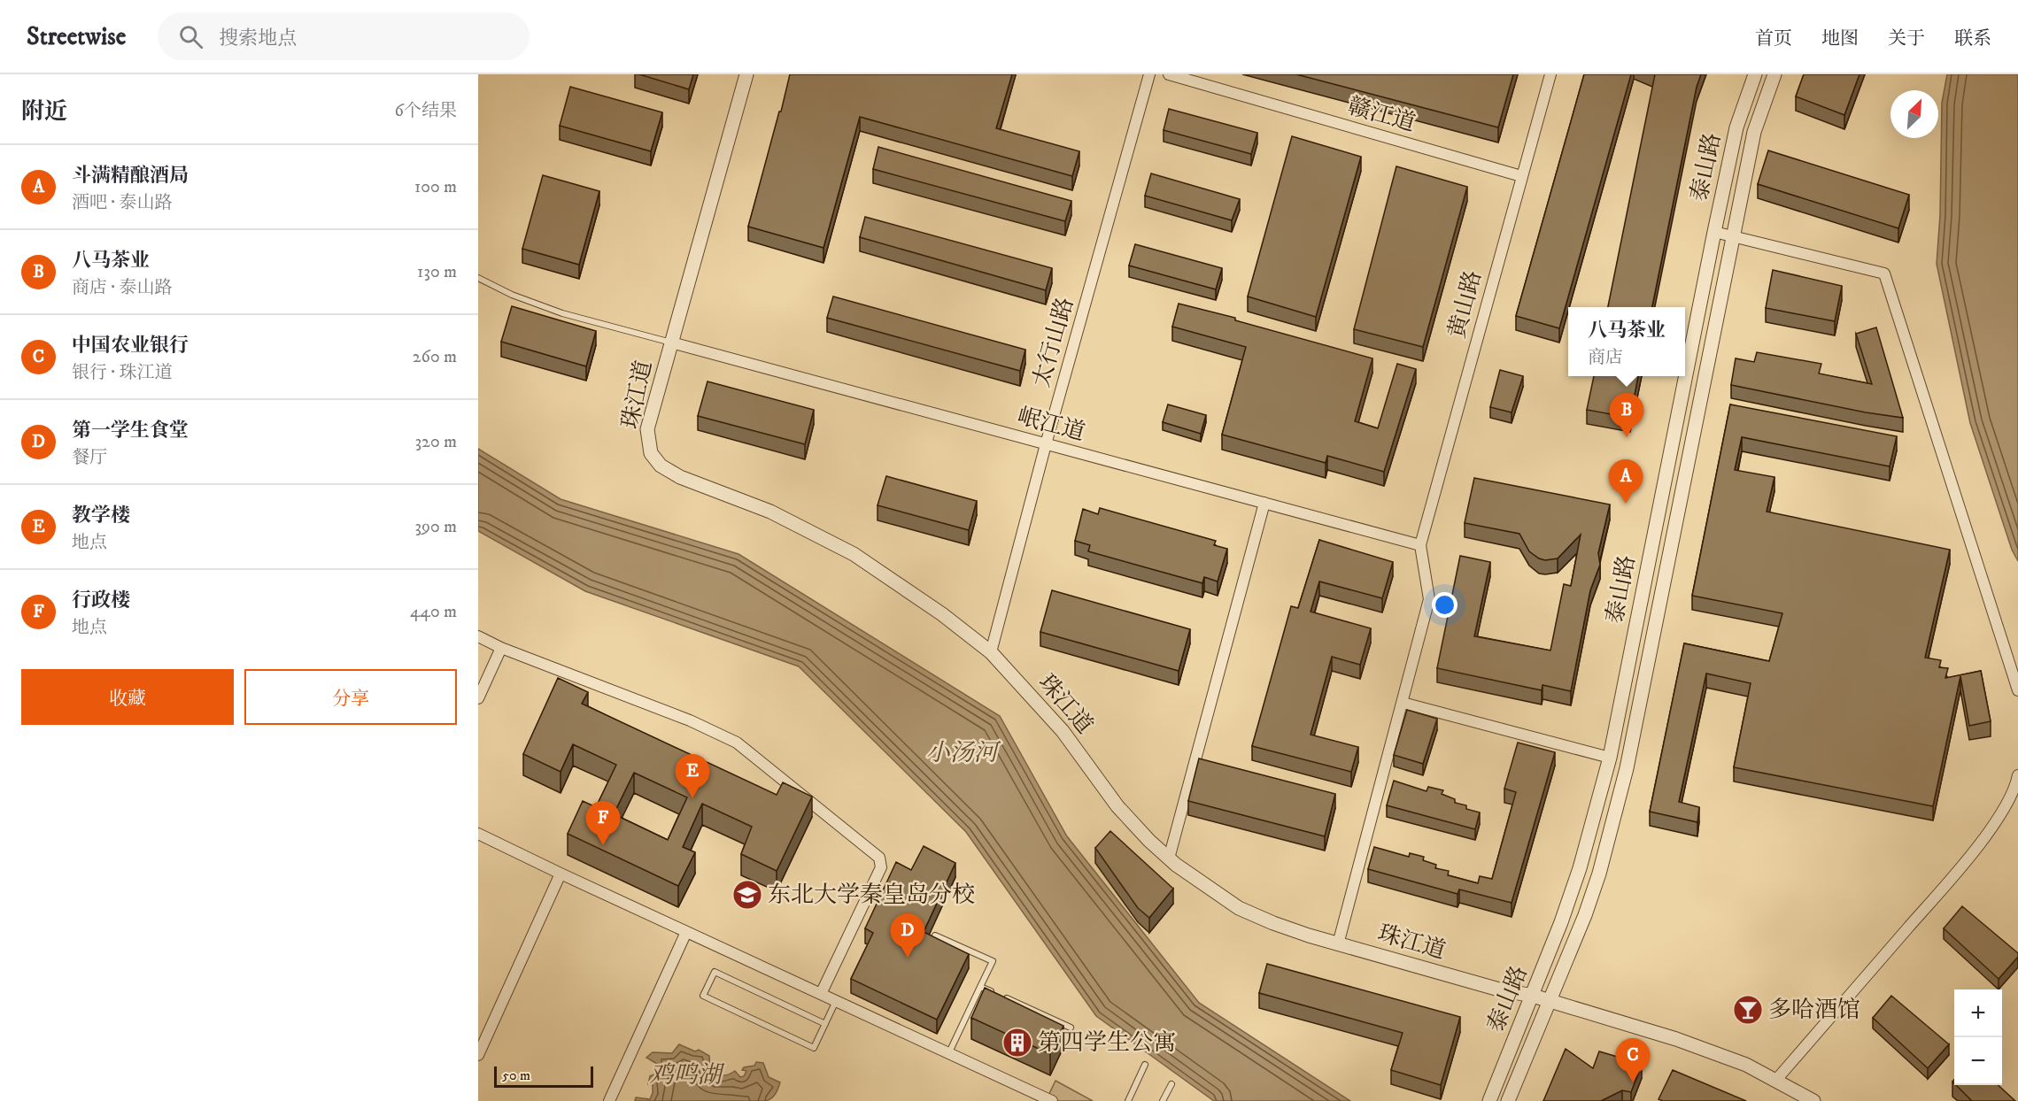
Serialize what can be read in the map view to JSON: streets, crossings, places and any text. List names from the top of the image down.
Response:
{
  "streets": {
    "street": [
      "赣江道",
      "泰山路",
      "黄山路",
      "太行山路",
      "珠江道",
      "岷江道"
    ]
  },
  "crossings": [
    ["赣江道", "黄山路"],
    ["泰山路", "珠江道"],
    ["黄山路", "岷江道"],
    ["太行山路", "珠江道"],
    ["太行山路", "岷江道"],
    ["珠江道", "岷江道"]
  ],
  "water": ["小汤河", "鸡鸣湖"],
  "places": {
    "school or university": ["东北大学秦皇岛分校"],
    "bar": ["多哈酒馆"],
    "building": ["第四学生公寓"]
  },
  "scale_bar": "50 m",
  "north": "top right",
  "page": {
    "header": "Streetwise",
    "search": "搜索地点",
    "nav": [
      "首页",
      "地图",
      "关于",
      "联系"
    ],
    "heading": ["附近", "6个结果"],
    "list": [
      {
        "mark": "A",
        "name": "斗满精酿酒局",
        "note": "酒吧 · 泰山路",
        "value": "100 m"
      },
      {
        "mark": "B",
        "name": "八马茶业",
        "note": "商店 · 泰山路",
        "value": "130 m"
      },
      {
        "mark": "C",
        "name": "中国农业银行",
        "note": "银行 · 珠江道",
        "value": "260 m"
      },
      {
        "mark": "D",
        "name": "第一学生食堂",
        "note": "餐厅",
        "value": "320 m"
      },
      {
        "mark": "E",
        "name": "教学楼",
        "note": "地点",
        "value": "390 m"
      },
      {
        "mark": "F",
        "name": "行政楼",
        "note": "地点",
        "value": "440 m"
      }
    ],
    "popup": ["八马茶业", "商店"],
    "pins": [
      "B",
      "A",
      "E",
      "F",
      "D",
      "C"
    ],
    "buttons": ["收藏", "分享"],
    "map_buttons": ["+", "−"],
    "scale": "50 m"
  }
}
